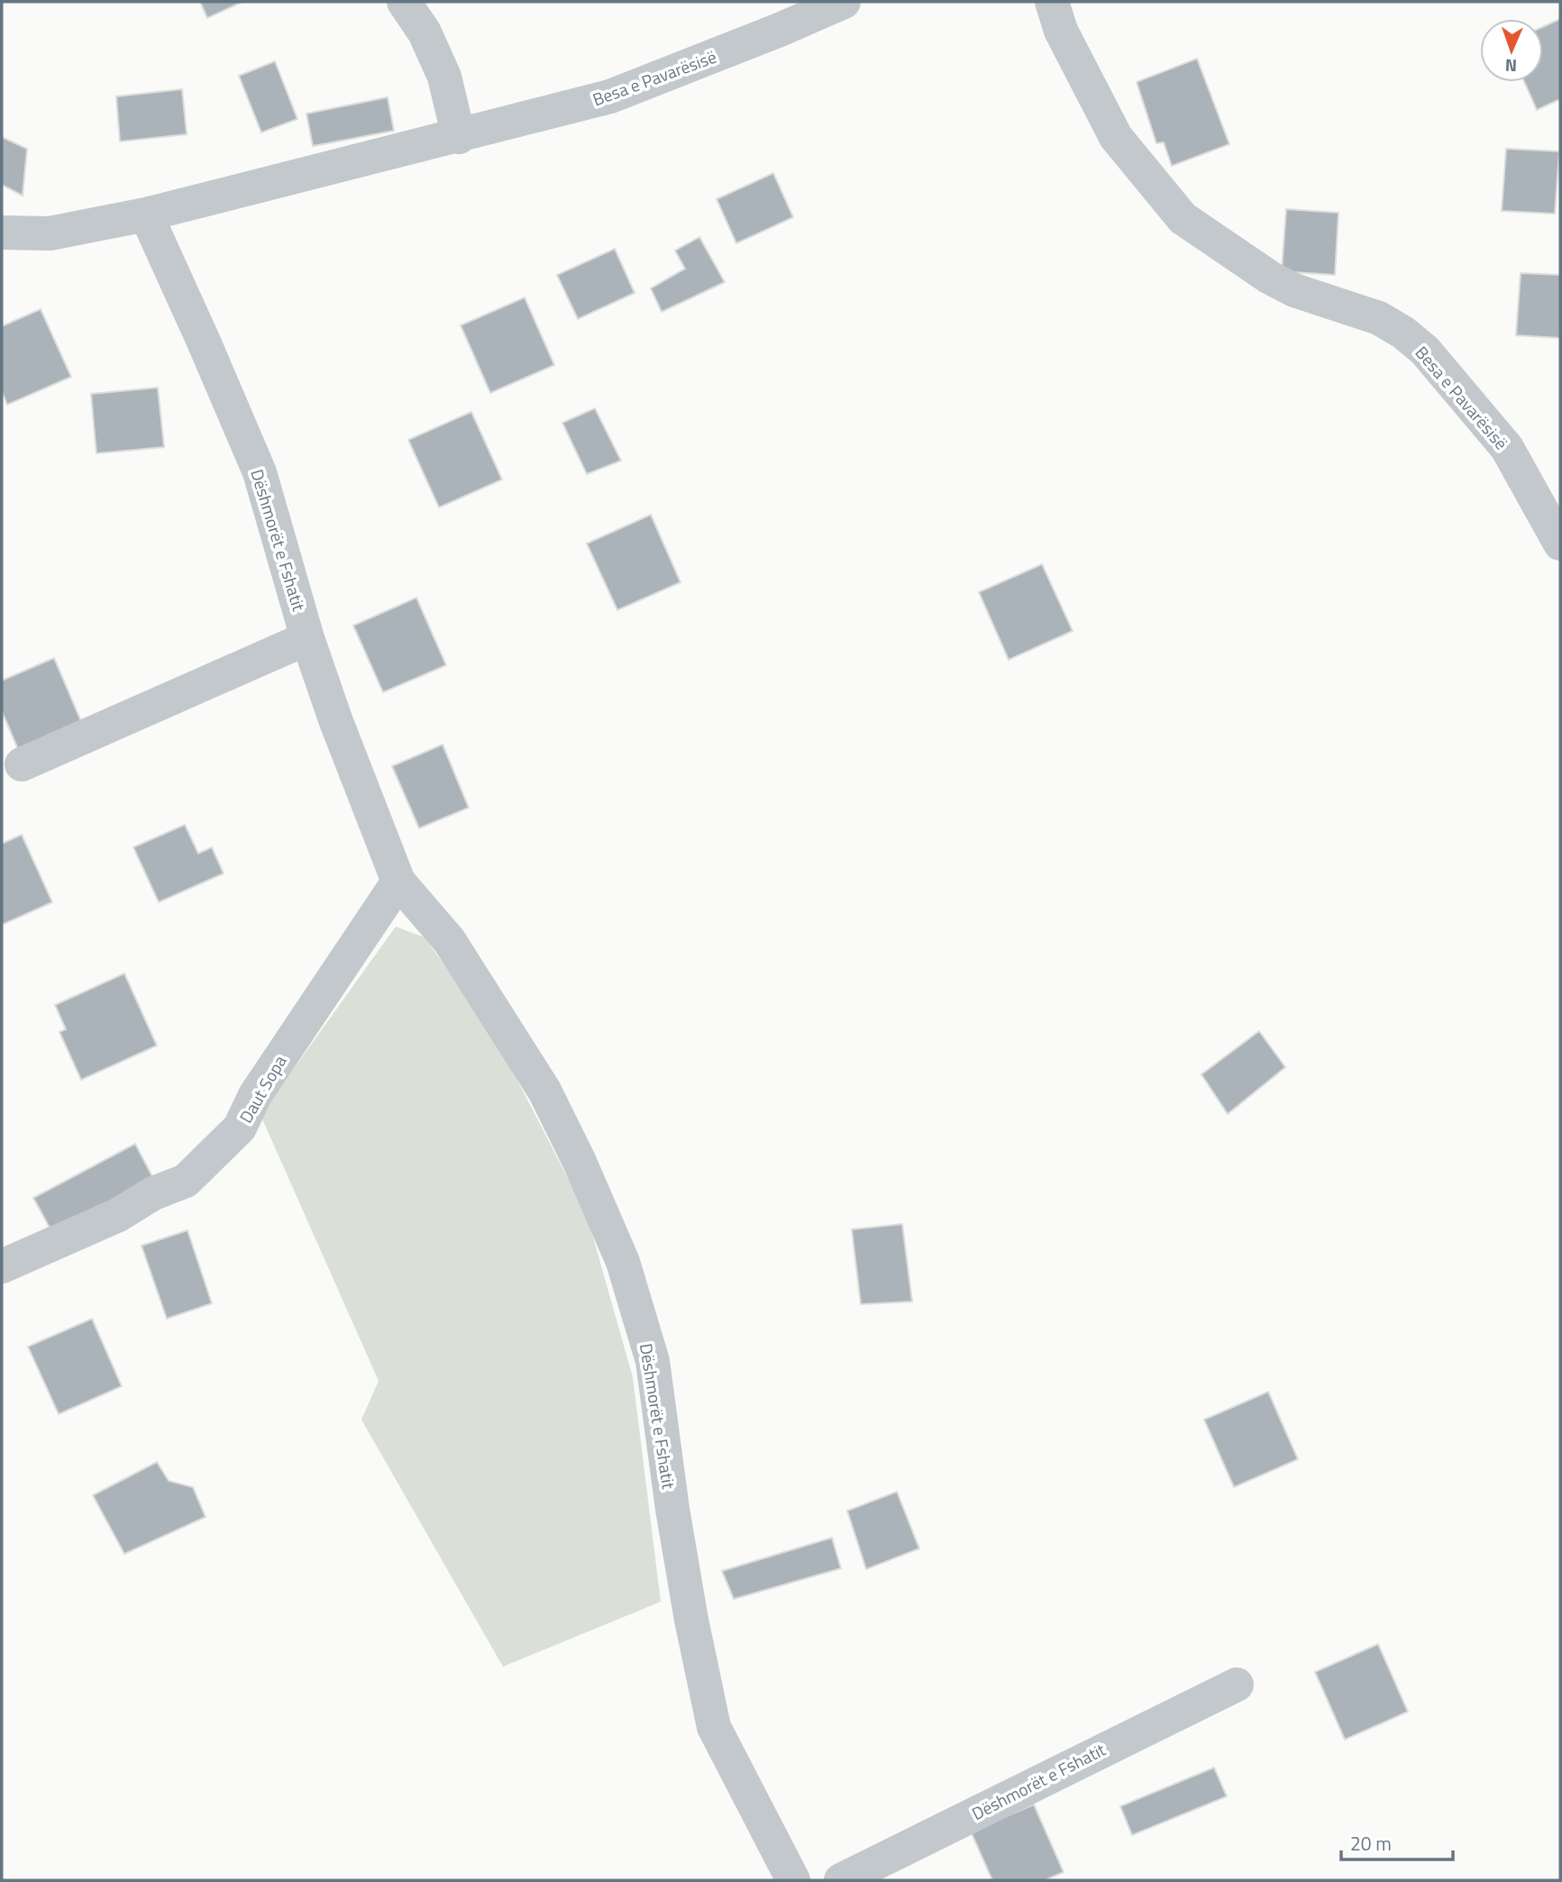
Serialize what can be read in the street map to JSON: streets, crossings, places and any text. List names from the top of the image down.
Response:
{
  "streets": {
    "street": ["Besa e Pavarësisë", "Dëshmorët e Fshatit", "Daut Sopa"]
  },
  "crossings": [
    ["Besa e Pavarësisë", "Dëshmorët e Fshatit"],
    ["Dëshmorët e Fshatit", "Daut Sopa"]
  ],
  "scale_bar": "20 m",
  "north": "bottom"
}
